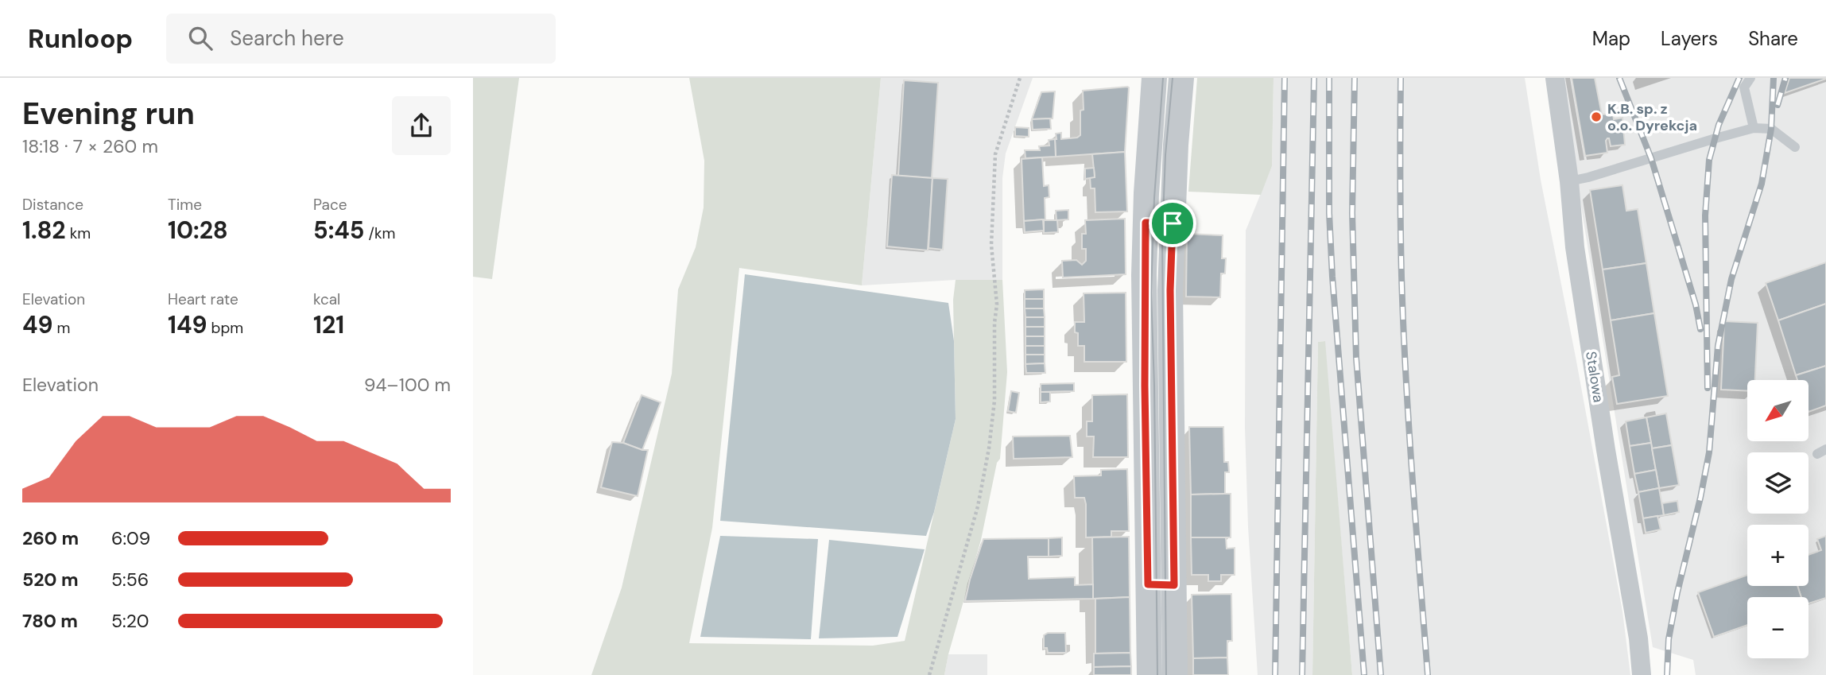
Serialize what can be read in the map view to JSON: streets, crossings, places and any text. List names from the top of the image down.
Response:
{
  "streets": {
    "street": ["Stalowa"]
  },
  "places": ["K.B. sp. z o.o. Dyrekcja"],
  "north": "bottom left",
  "page": {
    "header": "Runloop",
    "search": "Search here",
    "nav": ["Map", "Layers", "Share"],
    "heading": ["Evening run", "18:18 · 7 × 260 m"],
    "stats": [
      ["Distance", "1.82 km"],
      ["Time", "10:28"],
      ["Pace", "5:45 /km"],
      ["Elevation", "49 m"],
      ["Heart rate", "149 bpm"],
      ["kcal", "121"]
    ],
    "chart": ["Elevation", "94–100 m"],
    "map_buttons": ["+", "−"],
    "list": [
      {
        "name": "260 m",
        "note": "6:09"
      },
      {
        "name": "520 m",
        "note": "5:56"
      },
      {
        "name": "780 m",
        "note": "5:20"
      }
    ]
  }
}
